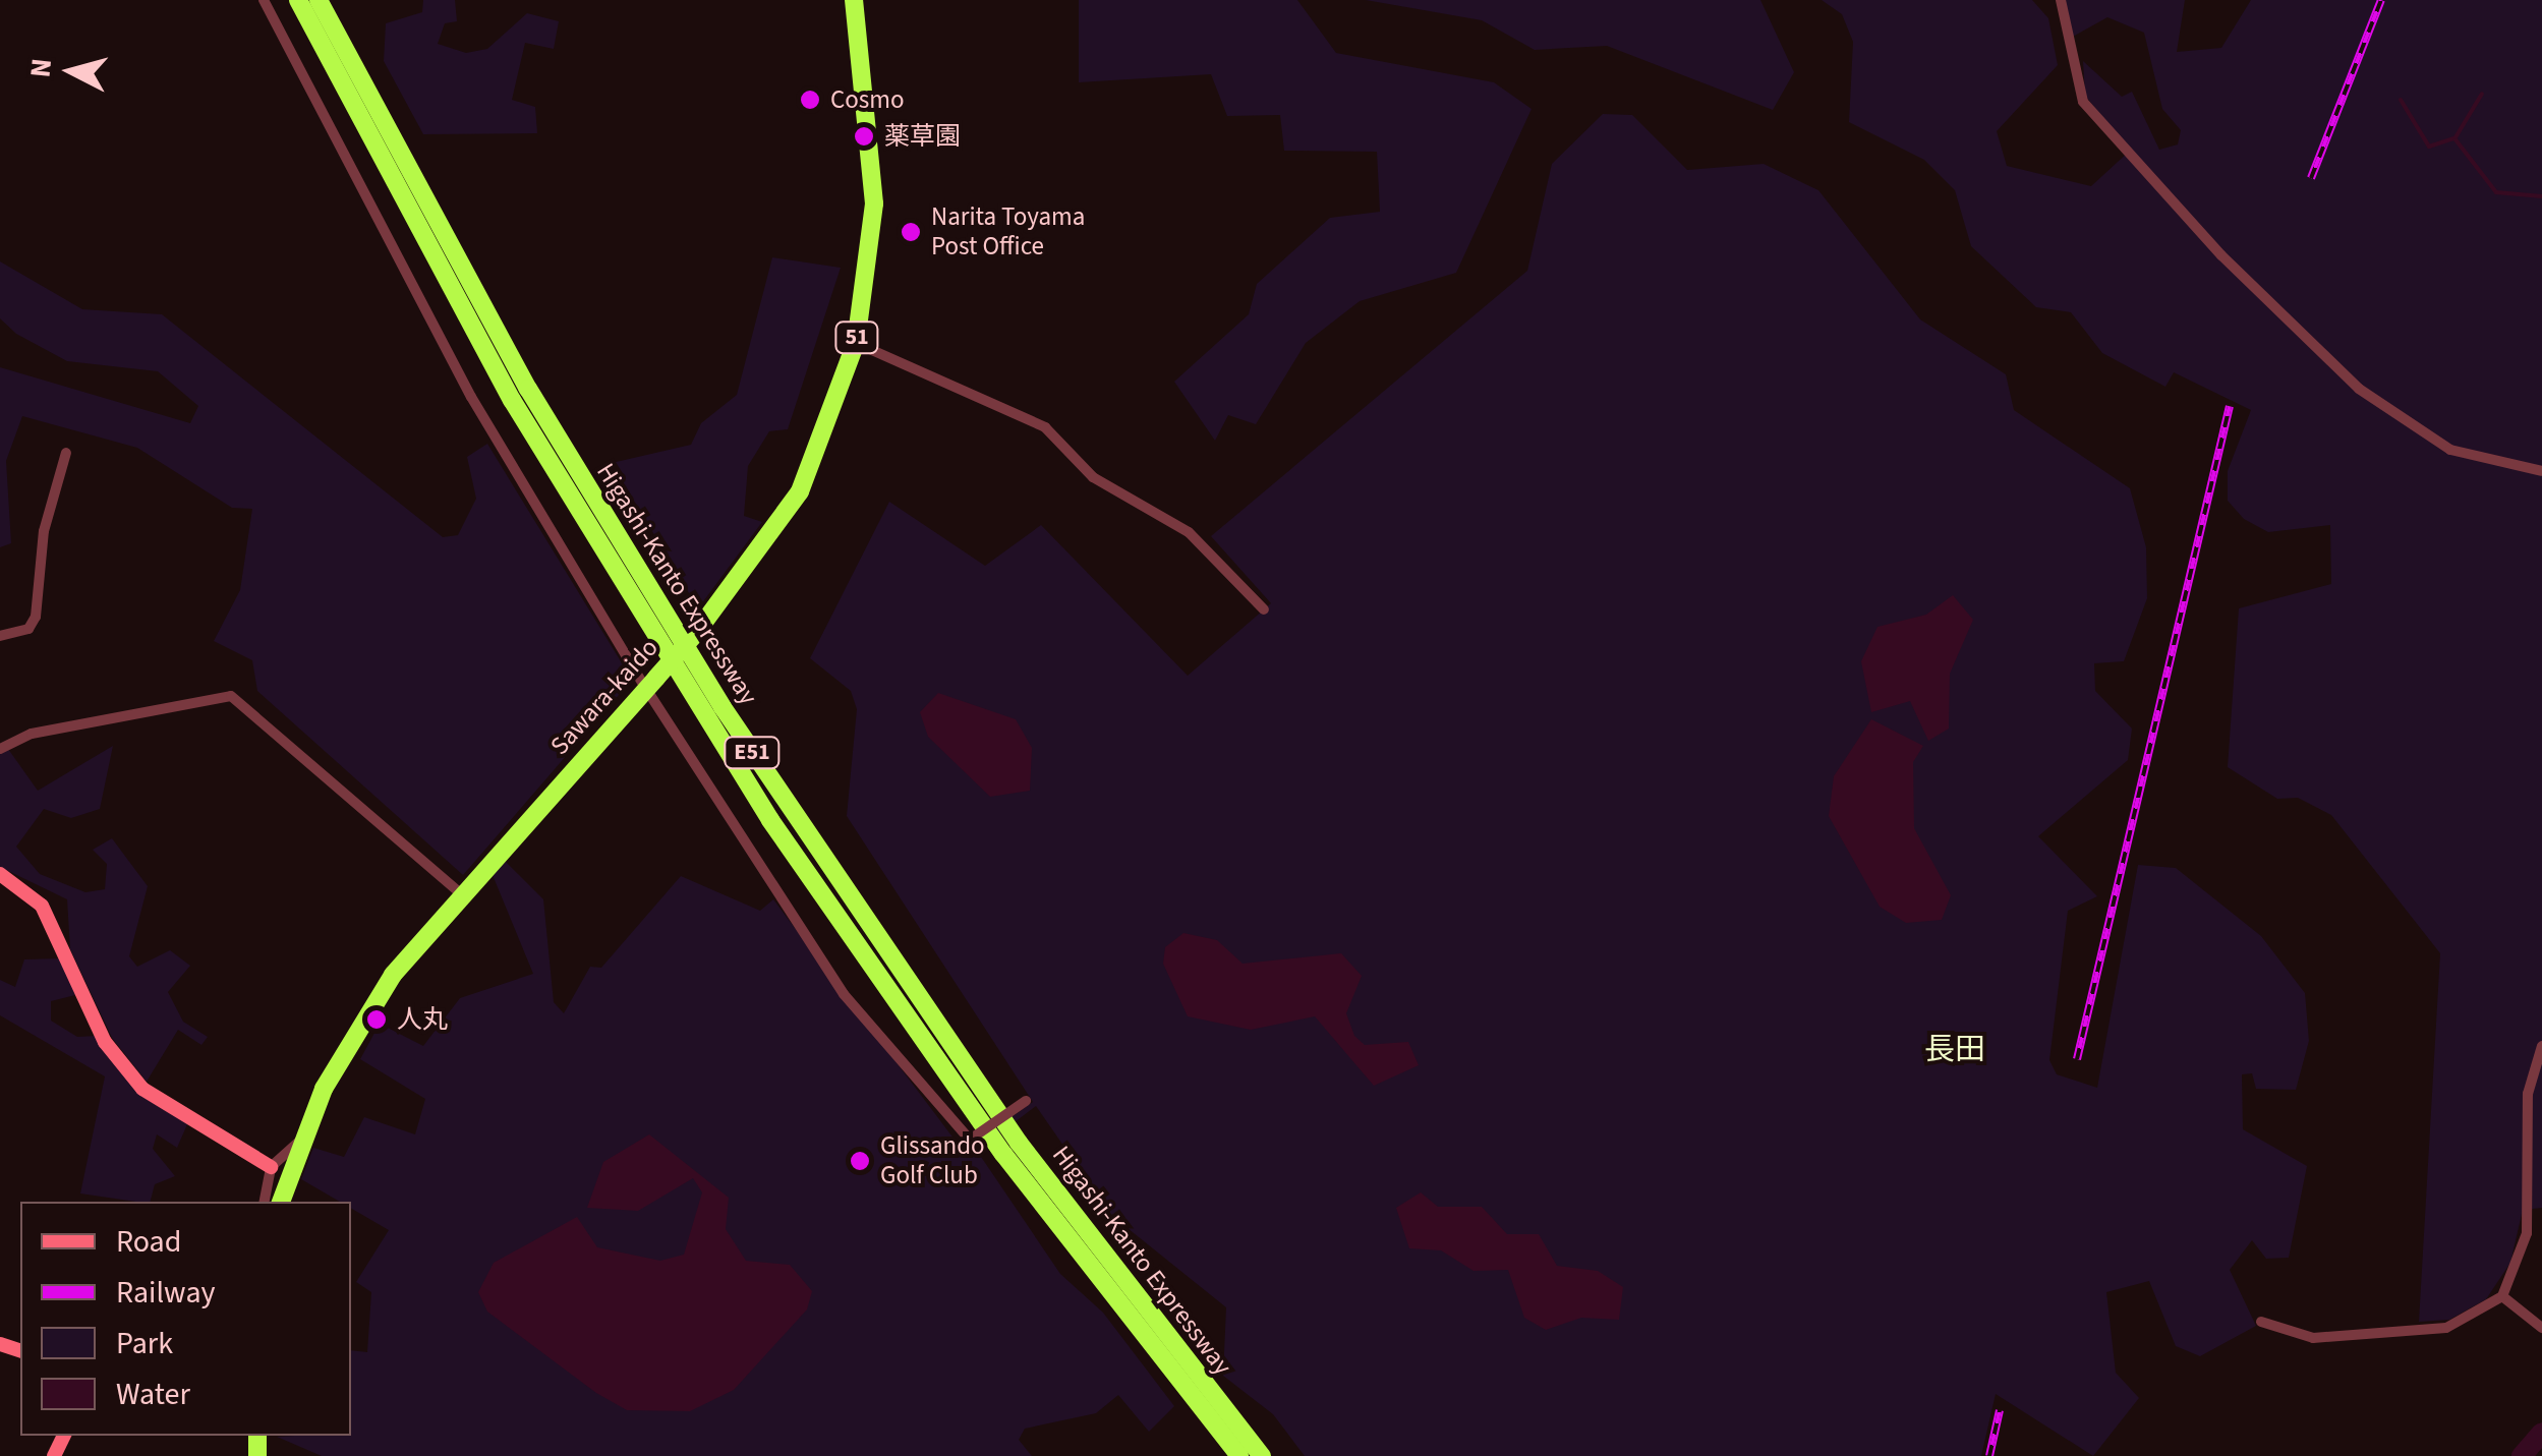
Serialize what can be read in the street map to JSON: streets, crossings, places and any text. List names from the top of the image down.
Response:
{
  "streets": {
    "highway": [
      "51",
      "Higashi-Kanto Expressway",
      "Sawara-kaido",
      "E51"
    ]
  },
  "districts": ["長田"],
  "places": [
    "Cosmo",
    "薬草園",
    "Narita Toyama Post Office",
    "人丸",
    "Glissando Golf Club"
  ],
  "legend": [
    "Road",
    "Railway",
    "Park",
    "Water"
  ],
  "north": "left"
}
